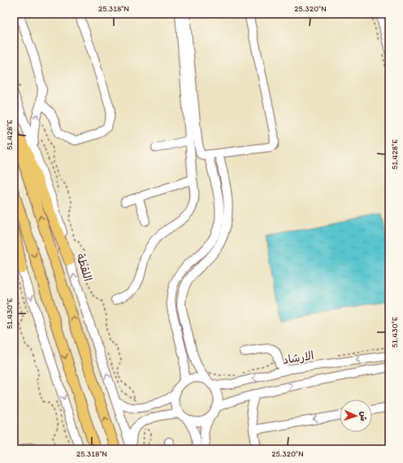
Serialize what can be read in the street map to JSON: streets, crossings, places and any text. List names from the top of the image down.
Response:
{
  "streets": {
    "street": ["اللقطة", "الارشاد"]
  },
  "north": "right",
  "coordinates": [
    "25.318°N",
    "25.320°N",
    "51.428°E",
    "51.430°E"
  ]
}
